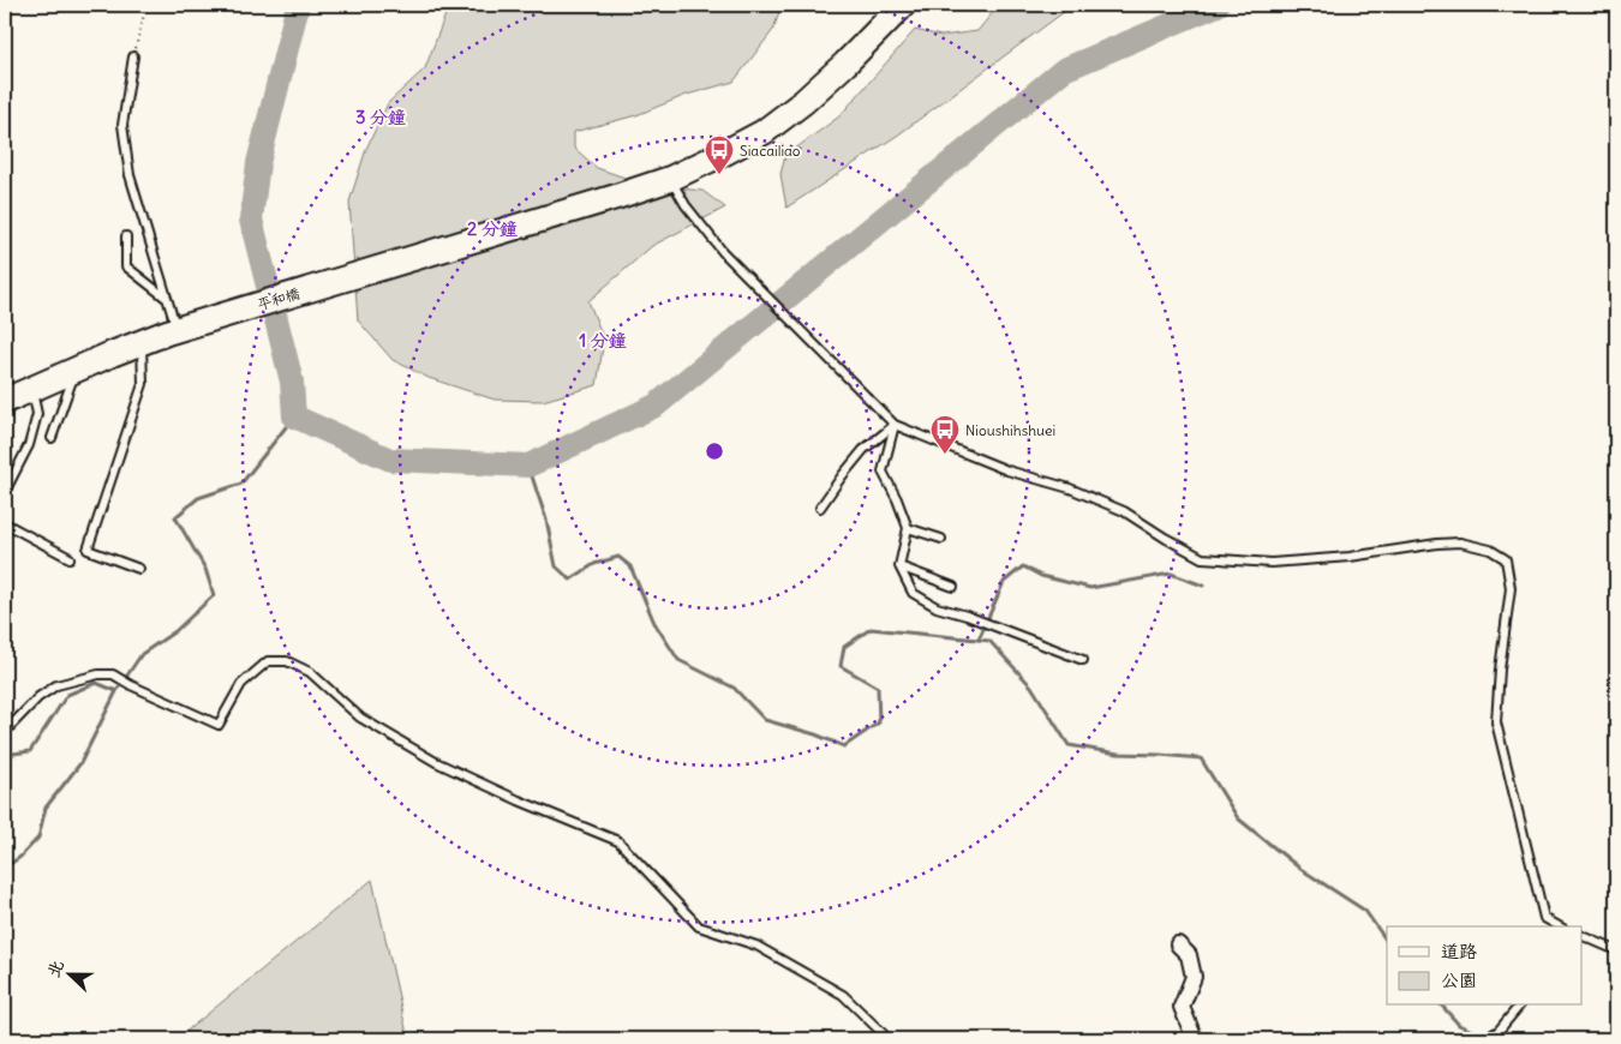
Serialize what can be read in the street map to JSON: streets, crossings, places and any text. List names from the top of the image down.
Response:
{
  "streets": {
    "main road": ["平和橋"]
  },
  "places": {
    "bus stop": ["Siacailiao", "Nioushihshuei"]
  },
  "legend": ["道路", "公園"],
  "north": "left",
  "rings": ["3 分鐘", "2 分鐘", "1 分鐘"]
}
